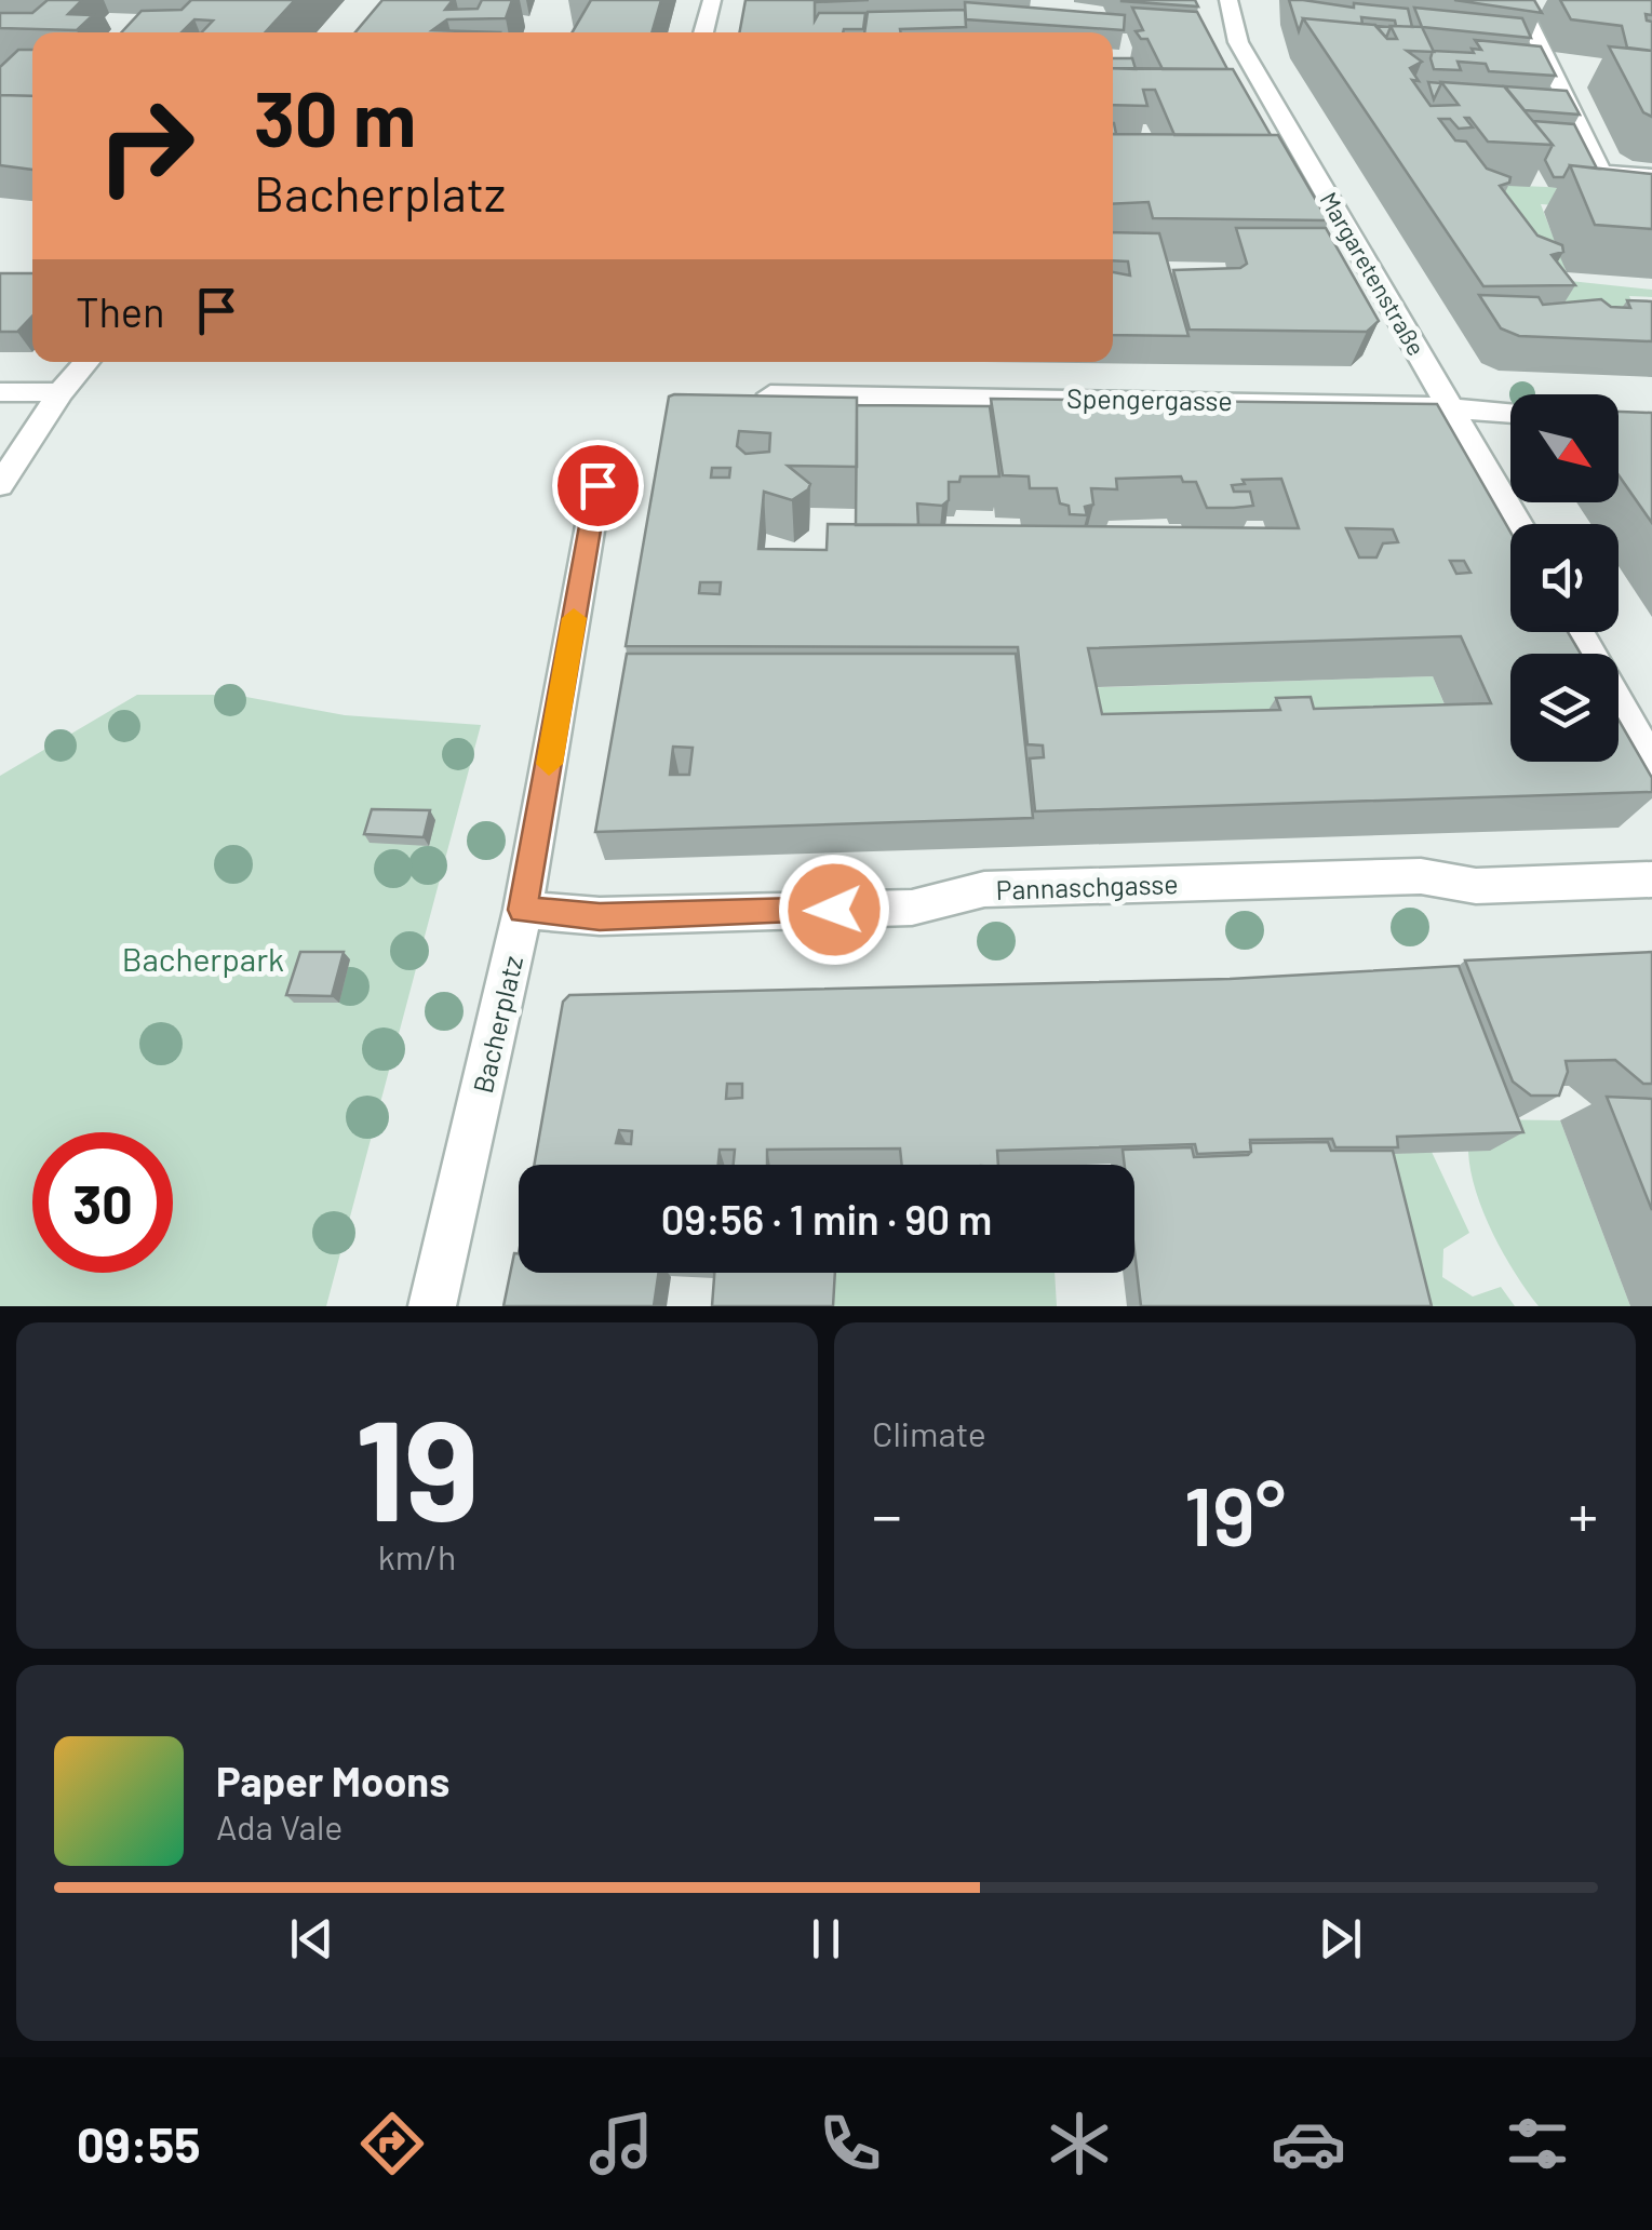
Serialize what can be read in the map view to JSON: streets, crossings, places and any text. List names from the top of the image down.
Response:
{
  "streets": {
    "street": [
      "Margaretenstraße",
      "Spengergasse",
      "Pannaschgasse",
      "Bacherplatz"
    ]
  },
  "crossings": [
    ["Margaretenstraße", "Spengergasse"],
    ["Pannaschgasse", "Bacherplatz"]
  ],
  "parks": ["Bacherpark"],
  "north": "bottom right",
  "page": {
    "turn": ["30 m", "Bacherplatz"],
    "then": "Then",
    "limit": "30",
    "trip": "09:56 · 1 min · 90 m",
    "tile": [
      ["19", "km/h"],
      "Climate"
    ],
    "heat": ["−", "19°", "+"],
    "song": ["Paper Moons", "Ada Vale"],
    "tabs": "09:55"
  }
}
